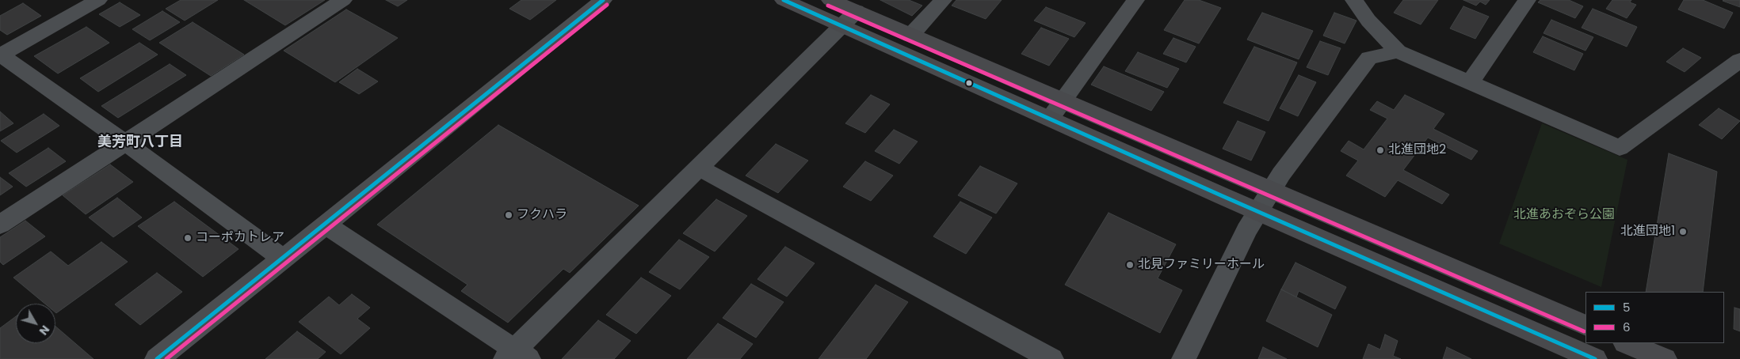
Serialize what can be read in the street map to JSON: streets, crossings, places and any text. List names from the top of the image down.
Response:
{
  "districts": ["美芳町八丁目"],
  "parks": ["北進あおぞら公園"],
  "places": [
    "北進団地2",
    "フクハラ",
    "北進団地1",
    "コーポカトレア",
    "北見ファミリーホール"
  ],
  "lines": ["transit line 5", "transit line 6"],
  "legend": ["5", "6"],
  "north": "bottom right"
}
